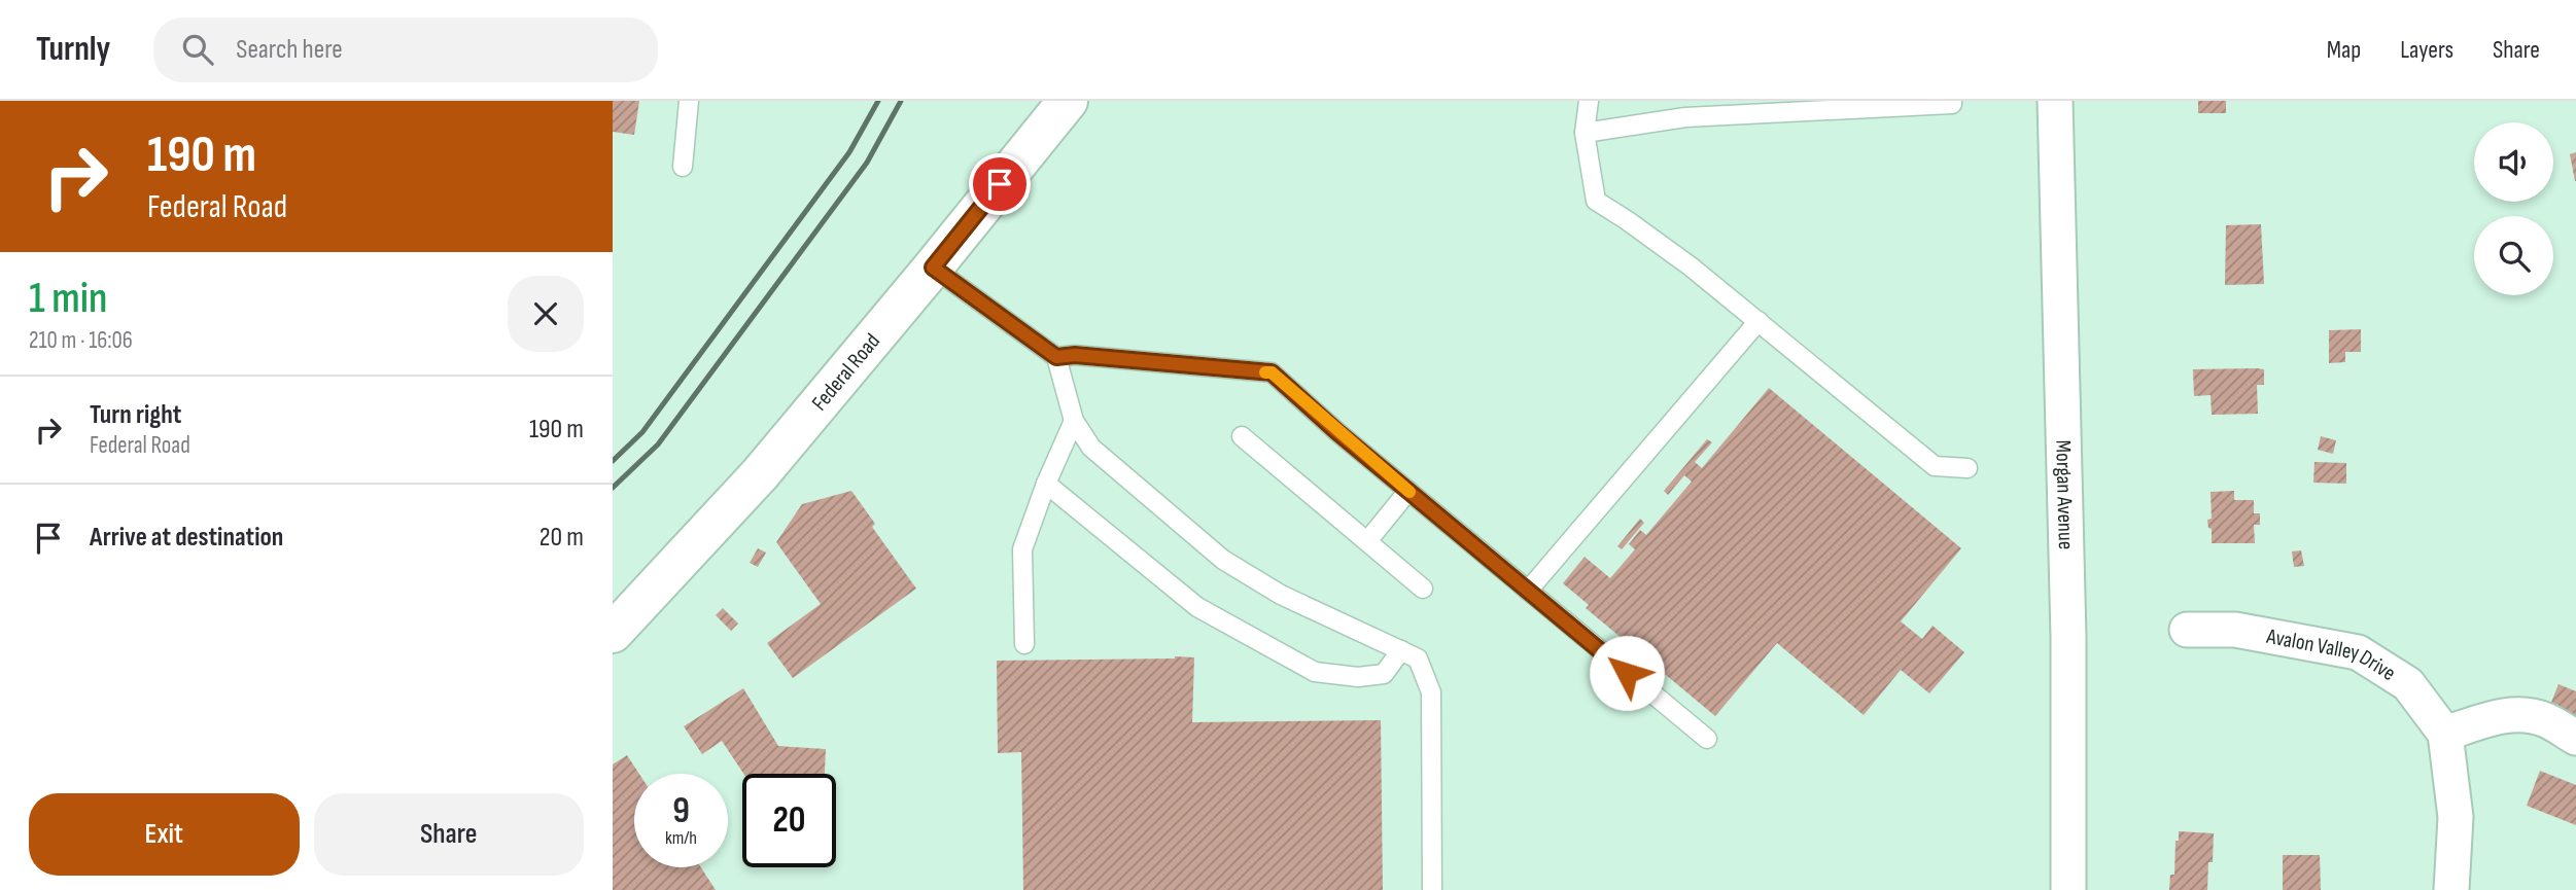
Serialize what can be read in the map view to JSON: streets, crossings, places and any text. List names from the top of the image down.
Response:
{
  "streets": {
    "main road": ["Federal Road"],
    "street": ["Morgan Avenue", "Avalon Valley Drive"]
  },
  "page": {
    "header": "Turnly",
    "search": "Search here",
    "nav": ["Map", "Layers", "Share"],
    "turn": ["190 m", "Federal Road"],
    "heading": ["1 min", "210 m · 16:06"],
    "list": [
      {
        "name": "Turn right",
        "note": "Federal Road",
        "value": "190 m"
      },
      {
        "name": "Arrive at destination",
        "value": "20 m"
      }
    ],
    "speed": "9 km/h",
    "limit": "20",
    "buttons": ["Exit", "Share"]
  }
}
